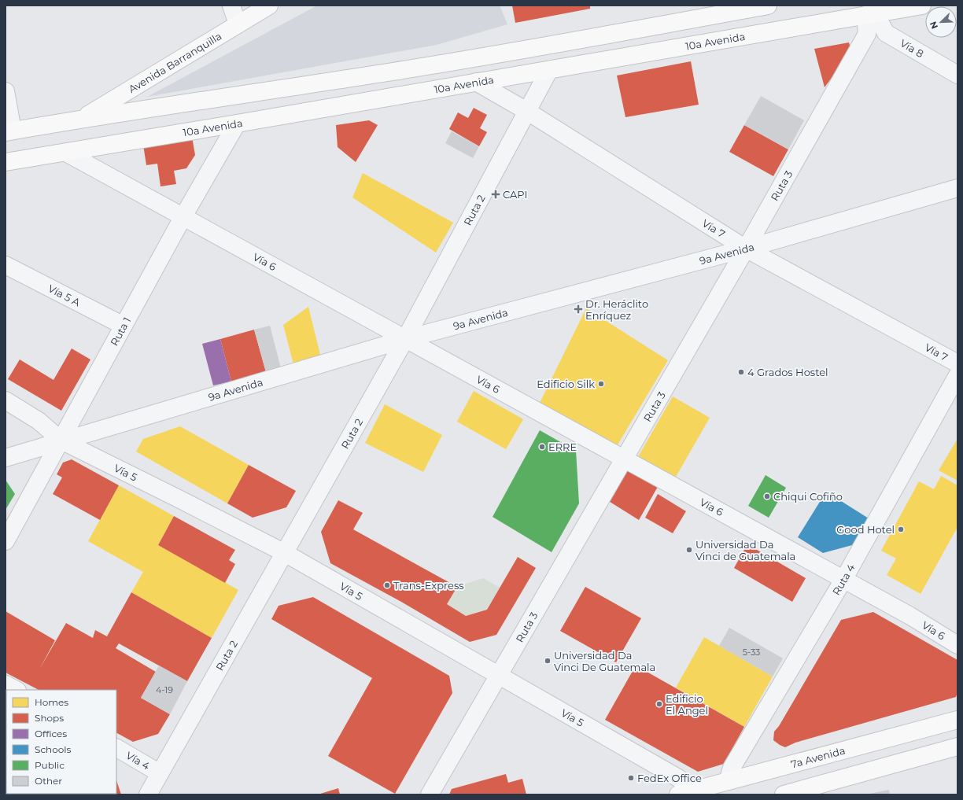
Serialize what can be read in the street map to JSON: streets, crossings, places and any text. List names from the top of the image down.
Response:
{
  "streets": {
    "main road": ["10a Avenida", "Avenida Barranquilla", "7a Avenida"],
    "street": [
      "Vía 8",
      "Ruta 3",
      "Ruta 2",
      "Vía 7",
      "9a Avenida",
      "Vía 6",
      "Vía 5 A",
      "Ruta 1",
      "Vía 5",
      "Ruta 4",
      "Vía 4"
    ]
  },
  "crossings": [
    ["10a Avenida", "Vía 8"],
    ["10a Avenida", "Ruta 3"],
    ["10a Avenida", "Ruta 2"],
    ["10a Avenida", "Vía 7"],
    ["10a Avenida", "Vía 6"],
    ["10a Avenida", "Ruta 1"],
    ["Vía 8", "Ruta 3"],
    ["Ruta 3", "Vía 7"],
    ["Ruta 3", "9a Avenida"],
    ["Ruta 3", "Vía 6"],
    ["Ruta 3", "Vía 5"],
    ["Ruta 2", "Vía 7"],
    ["Ruta 2", "9a Avenida"],
    ["Ruta 2", "Vía 6"],
    ["Ruta 2", "Vía 5"],
    ["Ruta 2", "Vía 4"],
    ["Vía 7", "9a Avenida"],
    ["9a Avenida", "Vía 6"],
    ["9a Avenida", "Ruta 1"],
    ["9a Avenida", "Vía 5"],
    ["Vía 6", "Ruta 1"],
    ["Vía 6", "Ruta 4"],
    ["Vía 5 A", "Ruta 1"],
    ["Ruta 1", "Vía 5"],
    ["Vía 5", "7a Avenida"],
    ["Ruta 4", "7a Avenida"]
  ],
  "places": {
    "health": ["CAPI", "Dr. Heráclito Enríquez"],
    "other": [
      "4 Grados Hostel",
      "Edificio Silk",
      "ERRE",
      "Chiqui Cofiño",
      "Good Hotel",
      "Universidad Da Vinci de Guatemala",
      "Trans-Express",
      "Universidad Da Vinci De Guatemala",
      "Edificio El Angel",
      "FedEx Office"
    ]
  },
  "house_numbers": ["5-33", "4-19"],
  "legend": [
    "Homes",
    "Shops",
    "Offices",
    "Schools",
    "Public",
    "Other"
  ],
  "north": "bottom left"
}
